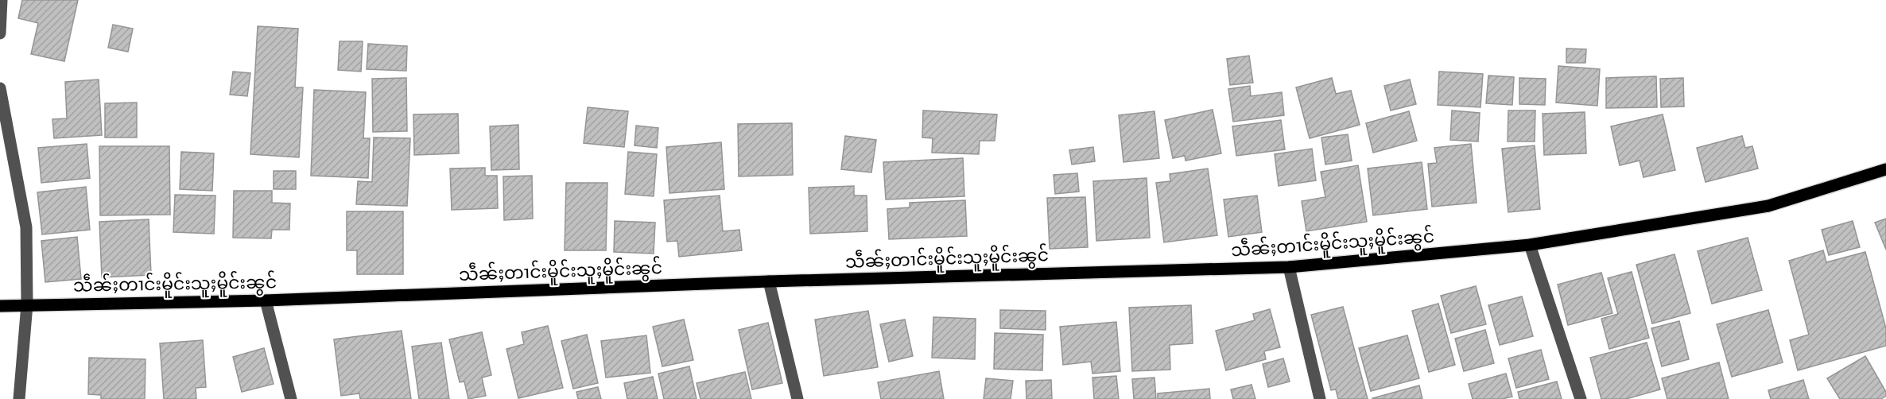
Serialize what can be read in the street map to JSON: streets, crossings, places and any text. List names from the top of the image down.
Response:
{
  "streets": {
    "main road": ["သဵၼ်ႈတၢင်းမိူင်းသူႈမိူင်းၼွင်"]
  }
}
